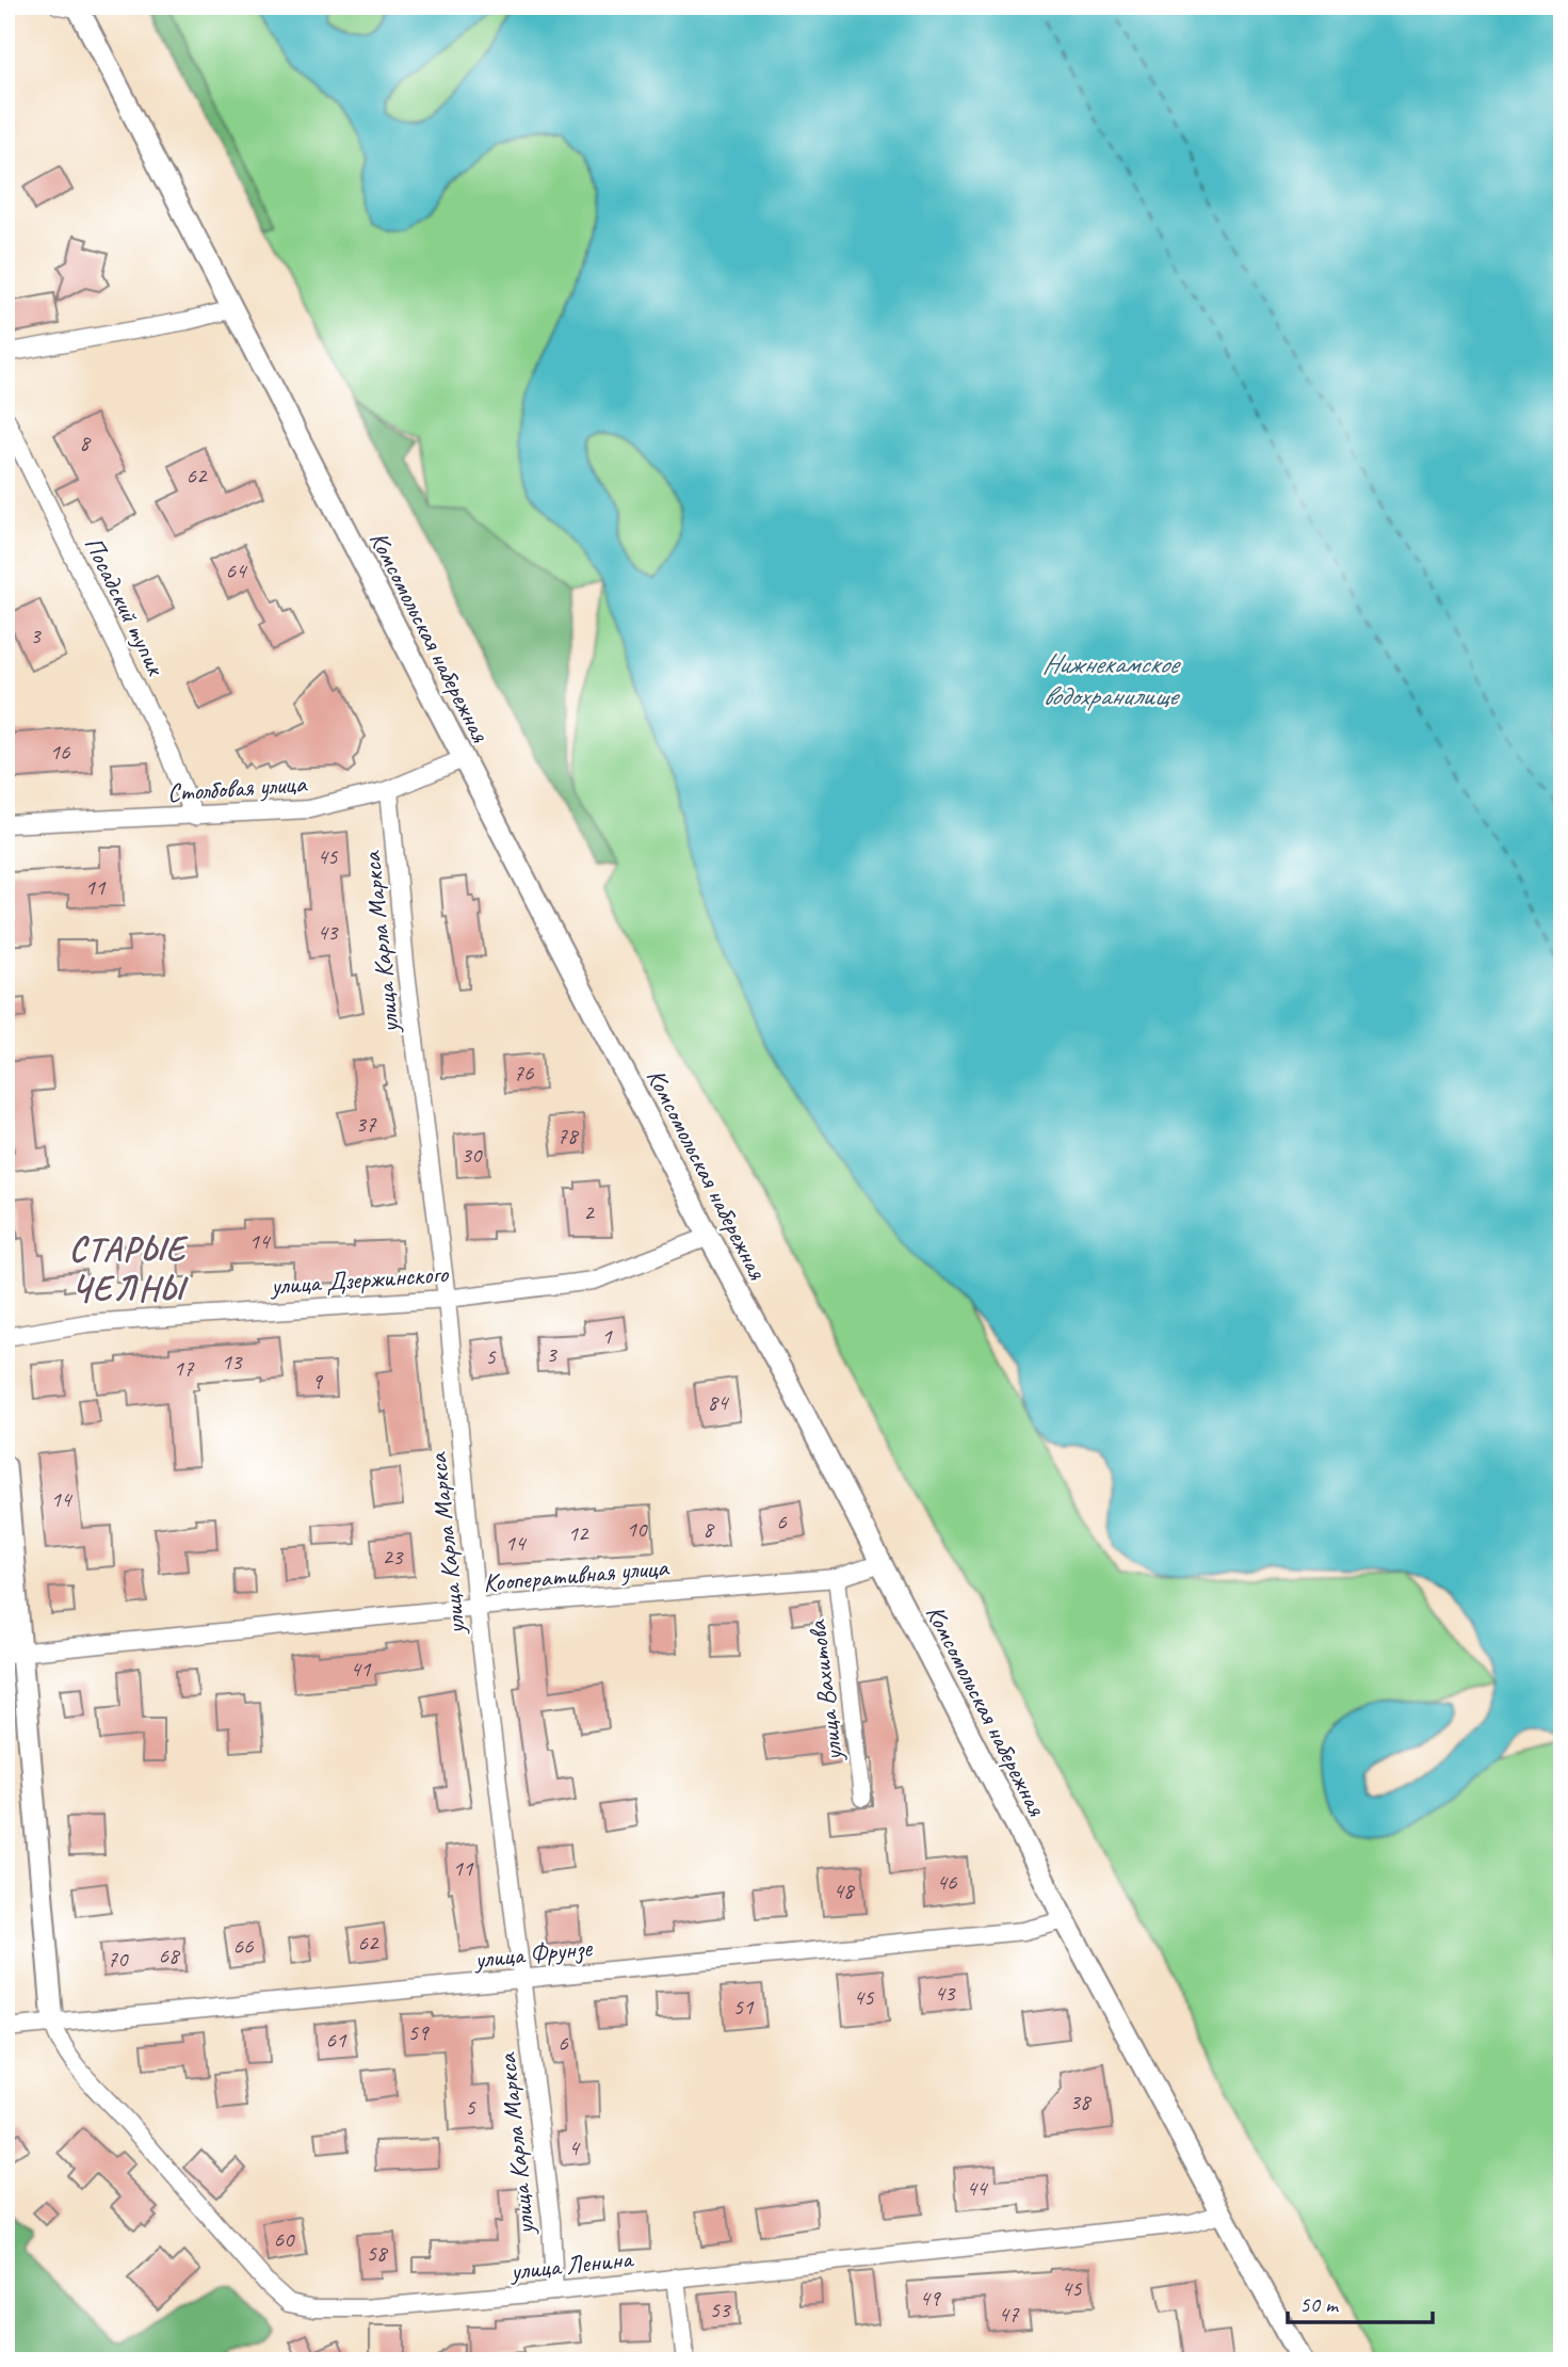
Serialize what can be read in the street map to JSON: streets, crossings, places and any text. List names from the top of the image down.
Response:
{
  "streets": {
    "street": [
      "Посадский тупик",
      "Комсомольская набережная",
      "Столбовая улица",
      "улица Карла Маркса",
      "улица Дзержинского",
      "Кооперативная улица",
      "улица Вахитова",
      "улица Фрунзе",
      "улица Ленина"
    ]
  },
  "crossings": [
    ["Посадский тупик", "Столбовая улица"],
    ["Комсомольская набережная", "Столбовая улица"],
    ["Комсомольская набережная", "улица Дзержинского"],
    ["Комсомольская набережная", "Кооперативная улица"],
    ["Комсомольская набережная", "улица Фрунзе"],
    ["Комсомольская набережная", "улица Ленина"],
    ["Столбовая улица", "улица Карла Маркса"],
    ["улица Карла Маркса", "улица Дзержинского"],
    ["улица Карла Маркса", "Кооперативная улица"],
    ["улица Карла Маркса", "улица Фрунзе"],
    ["улица Карла Маркса", "улица Ленина"],
    ["Кооперативная улица", "улица Вахитова"],
    ["улица Фрунзе", "улица Ленина"]
  ],
  "districts": ["СТАРЫЕ ЧЕЛНЫ"],
  "water": ["Нижнекамское водохранилище"],
  "house_numbers": [
    "8",
    "62",
    "64",
    "3",
    "16",
    "45",
    "11",
    "43",
    "76",
    "37",
    "78",
    "30",
    "2",
    "14",
    "1",
    "3",
    "5",
    "13",
    "17",
    "9",
    "84",
    "14",
    "6",
    "10",
    "8",
    "12",
    "14",
    "23",
    "41",
    "11",
    "46",
    "48",
    "62",
    "66",
    "68",
    "70",
    "43",
    "45",
    "51",
    "59",
    "61",
    "6",
    "38",
    "5",
    "4",
    "44",
    "60",
    "58",
    "45",
    "49",
    "53",
    "47"
  ],
  "scale_bar": "50 m"
}
